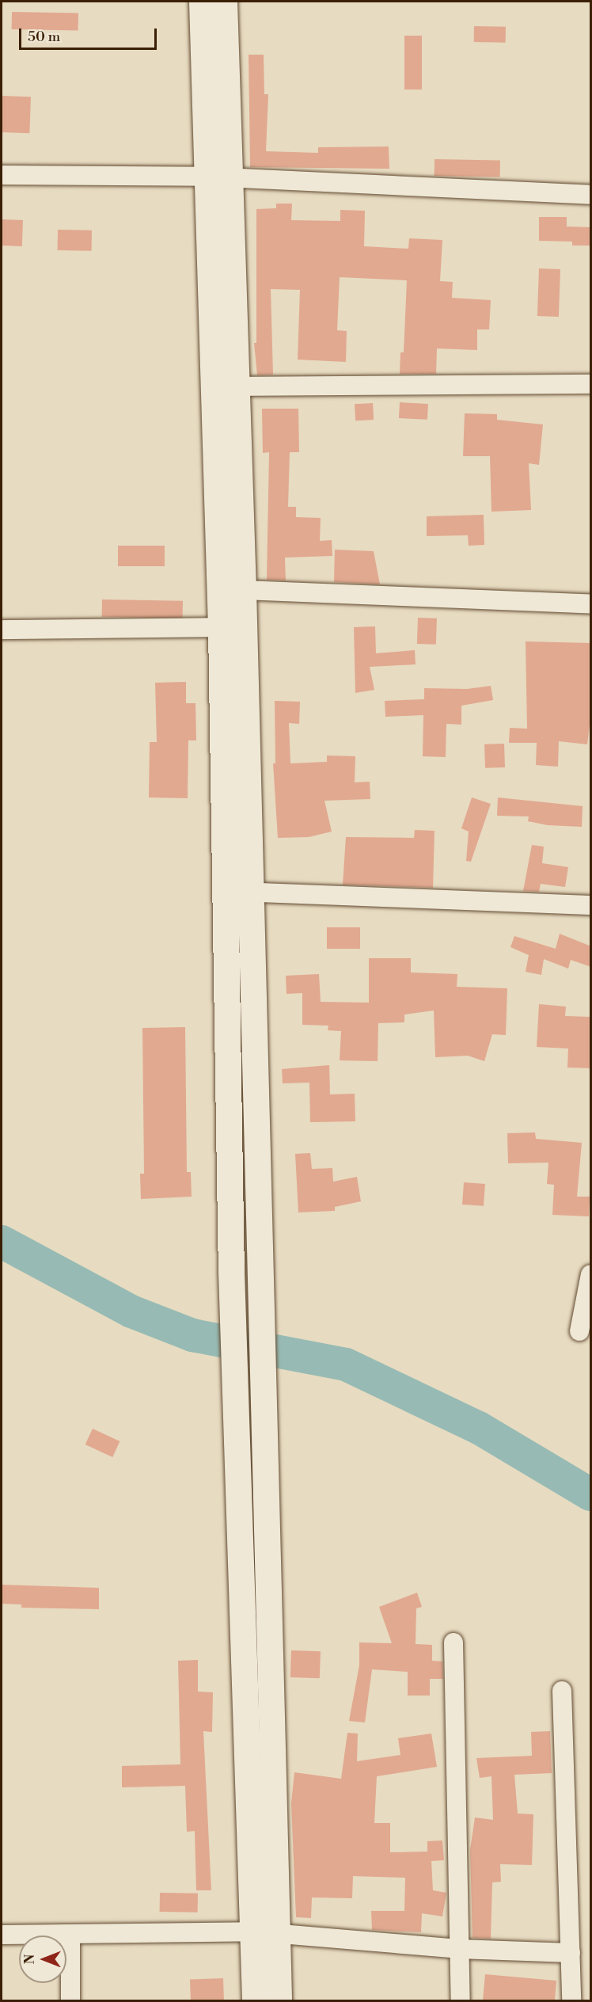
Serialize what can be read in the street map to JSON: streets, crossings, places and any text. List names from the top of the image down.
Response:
{
  "scale_bar": "50 m",
  "north": "left"
}
